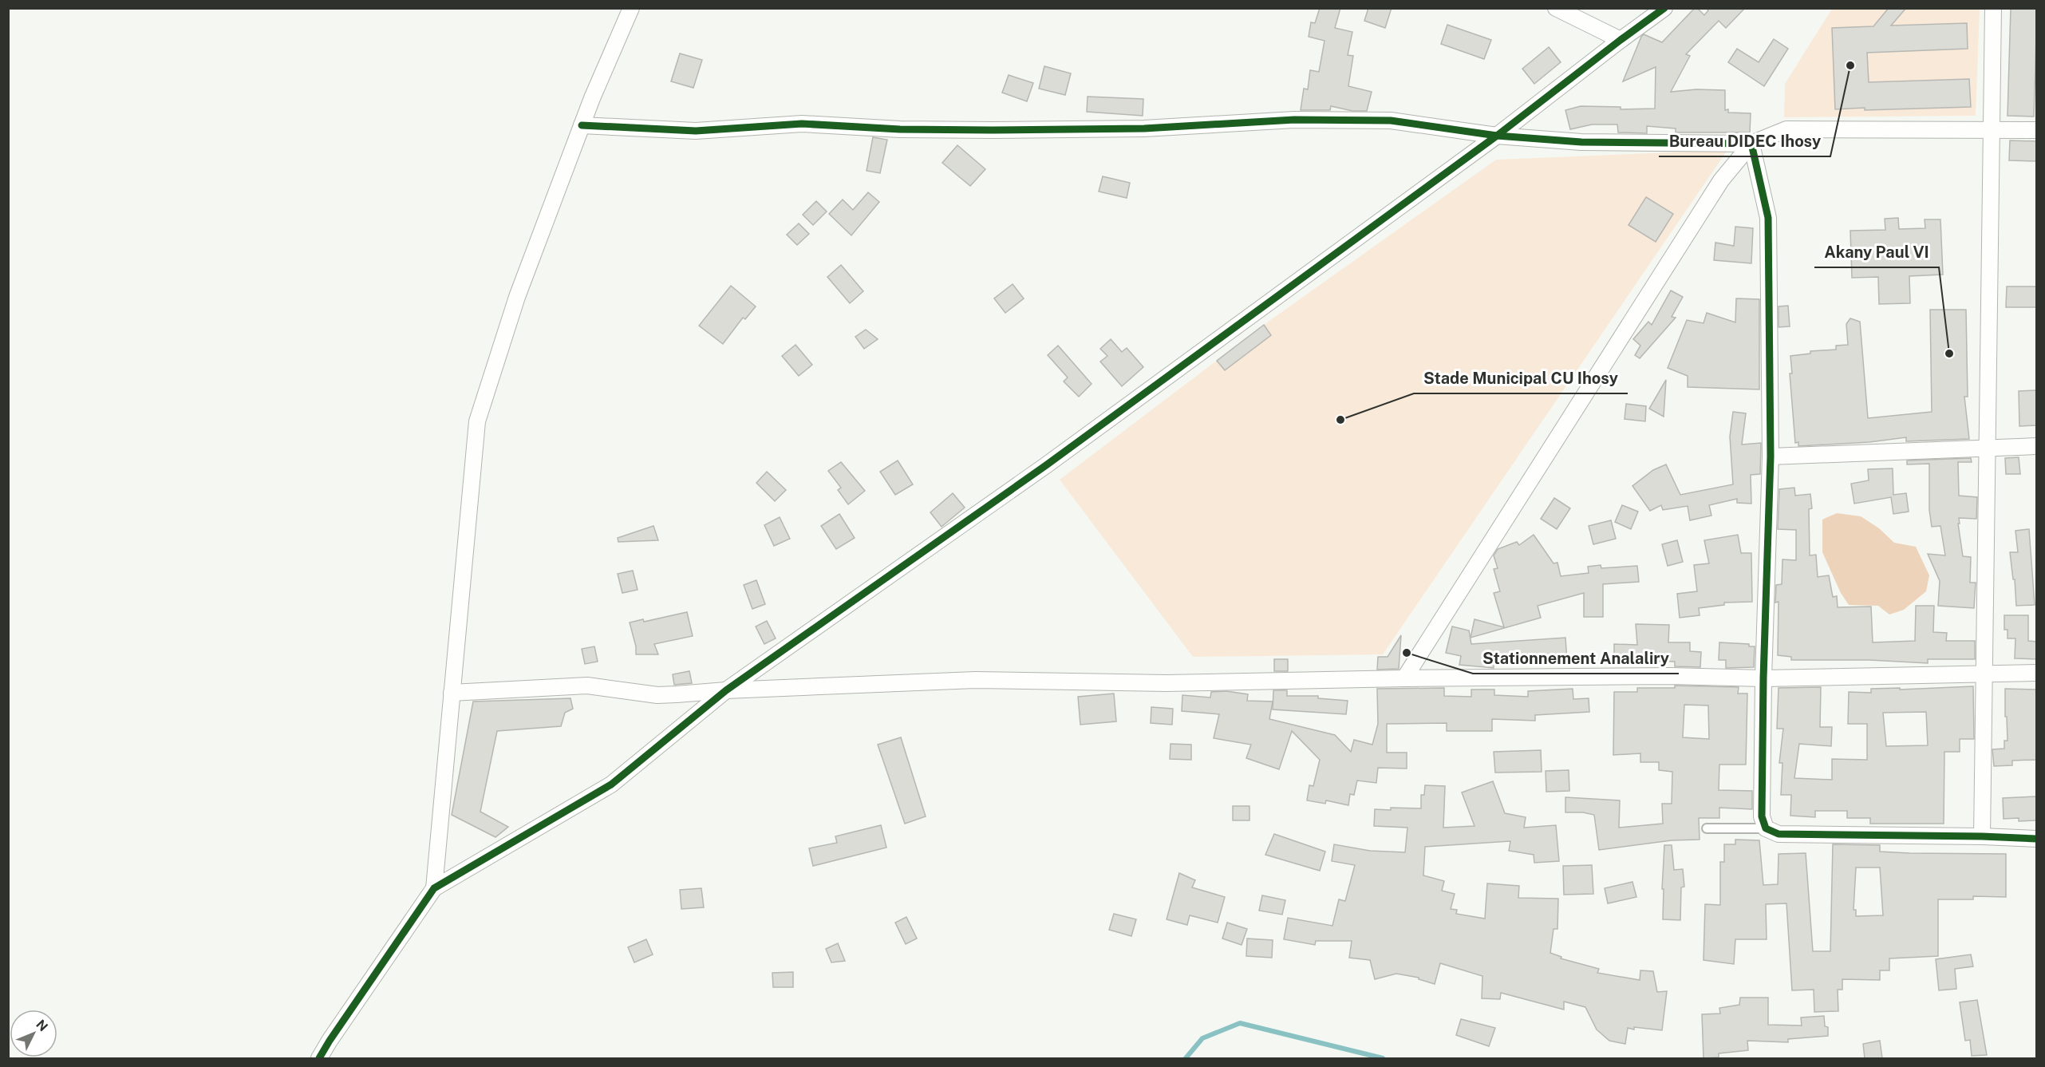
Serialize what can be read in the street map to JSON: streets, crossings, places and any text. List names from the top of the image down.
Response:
{
  "places": [
    "Bureau DIDEC Ihosy",
    "Akany Paul VI",
    "Stade Municipal CU Ihosy",
    "Stationnement Analaliry"
  ],
  "north": "top right"
}
